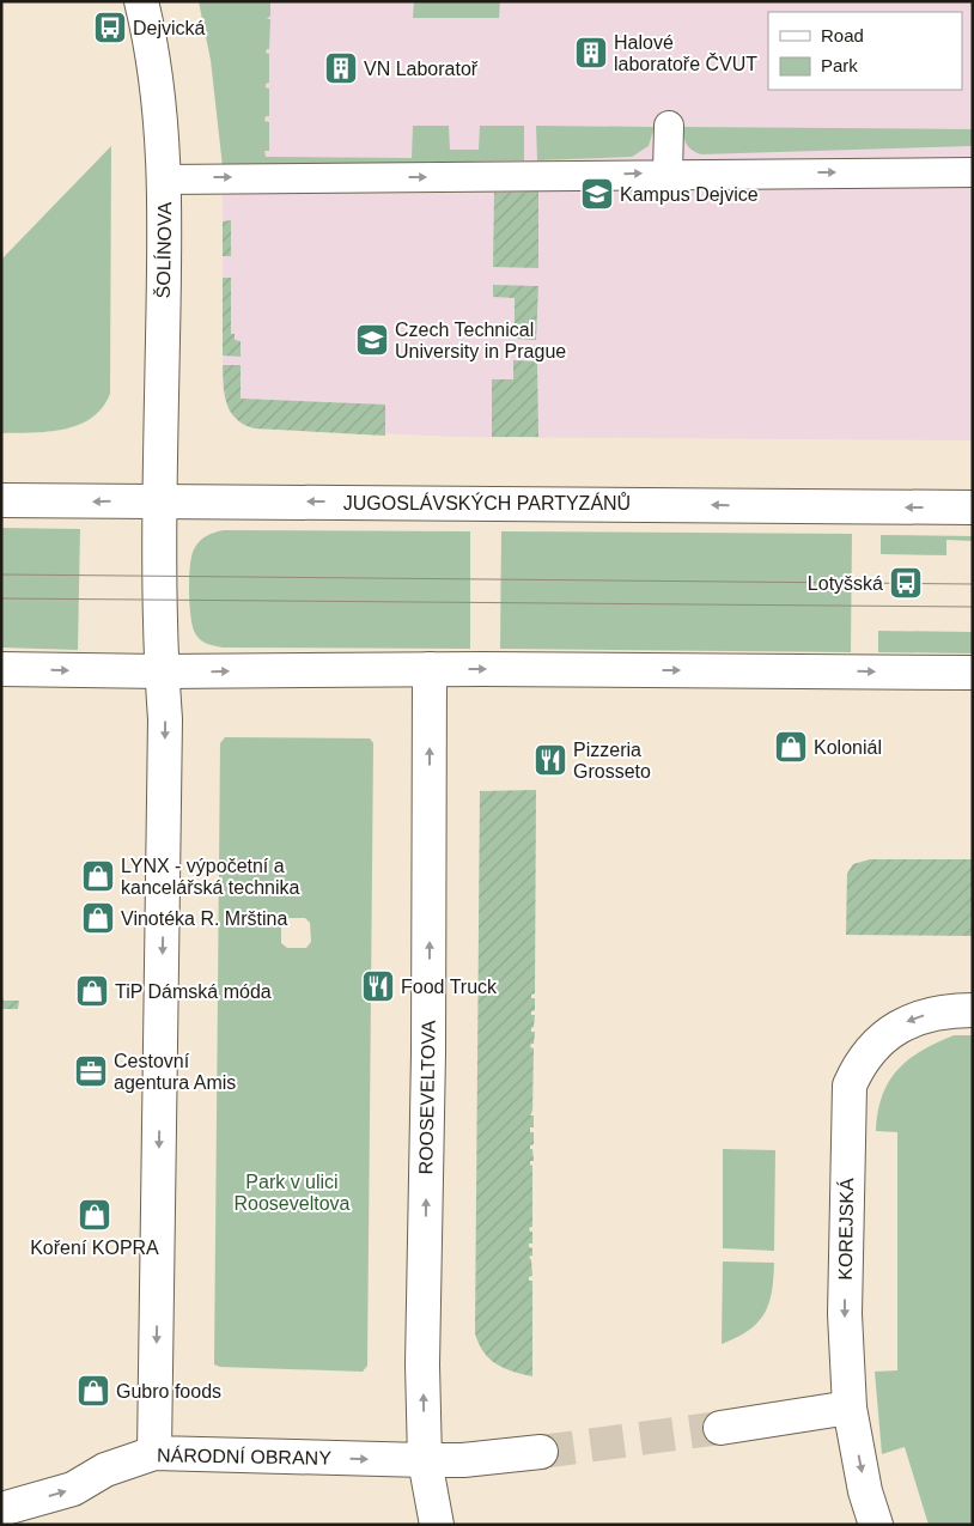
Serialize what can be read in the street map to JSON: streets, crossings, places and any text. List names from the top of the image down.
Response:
{
  "streets": {
    "street": [
      "ŠOLÍNOVA",
      "JUGOSLÁVSKÝCH PARTYZÁNŮ",
      "ROOSEVELTOVA",
      "KOREJSKÁ",
      "NÁRODNÍ OBRANY"
    ]
  },
  "crossings": [
    ["ŠOLÍNOVA", "JUGOSLÁVSKÝCH PARTYZÁNŮ"],
    ["ROOSEVELTOVA", "NÁRODNÍ OBRANY"]
  ],
  "one_way": ["KOREJSKÁ", "NÁRODNÍ OBRANY"],
  "parks": ["Park v ulici Rooseveltova"],
  "places": {
    "bus stop": ["Dejvická", "Lotyšská"],
    "building": ["Halové laboratoře ČVUT", "VN Laboratoř"],
    "school or university": ["Kampus Dejvice", "Czech Technical University in Prague"],
    "shop": [
      "Koloniál",
      "LYNX - výpočetní a kancelářská technika",
      "Vinotéka R. Mrština",
      "TiP Dámská móda",
      "Koření KOPRA",
      "Gubro foods"
    ],
    "restaurant": ["Pizzeria Grosseto", "Food Truck"],
    "office": ["Cestovní agentura Amis"]
  },
  "legend": ["Road", "Park"]
}
